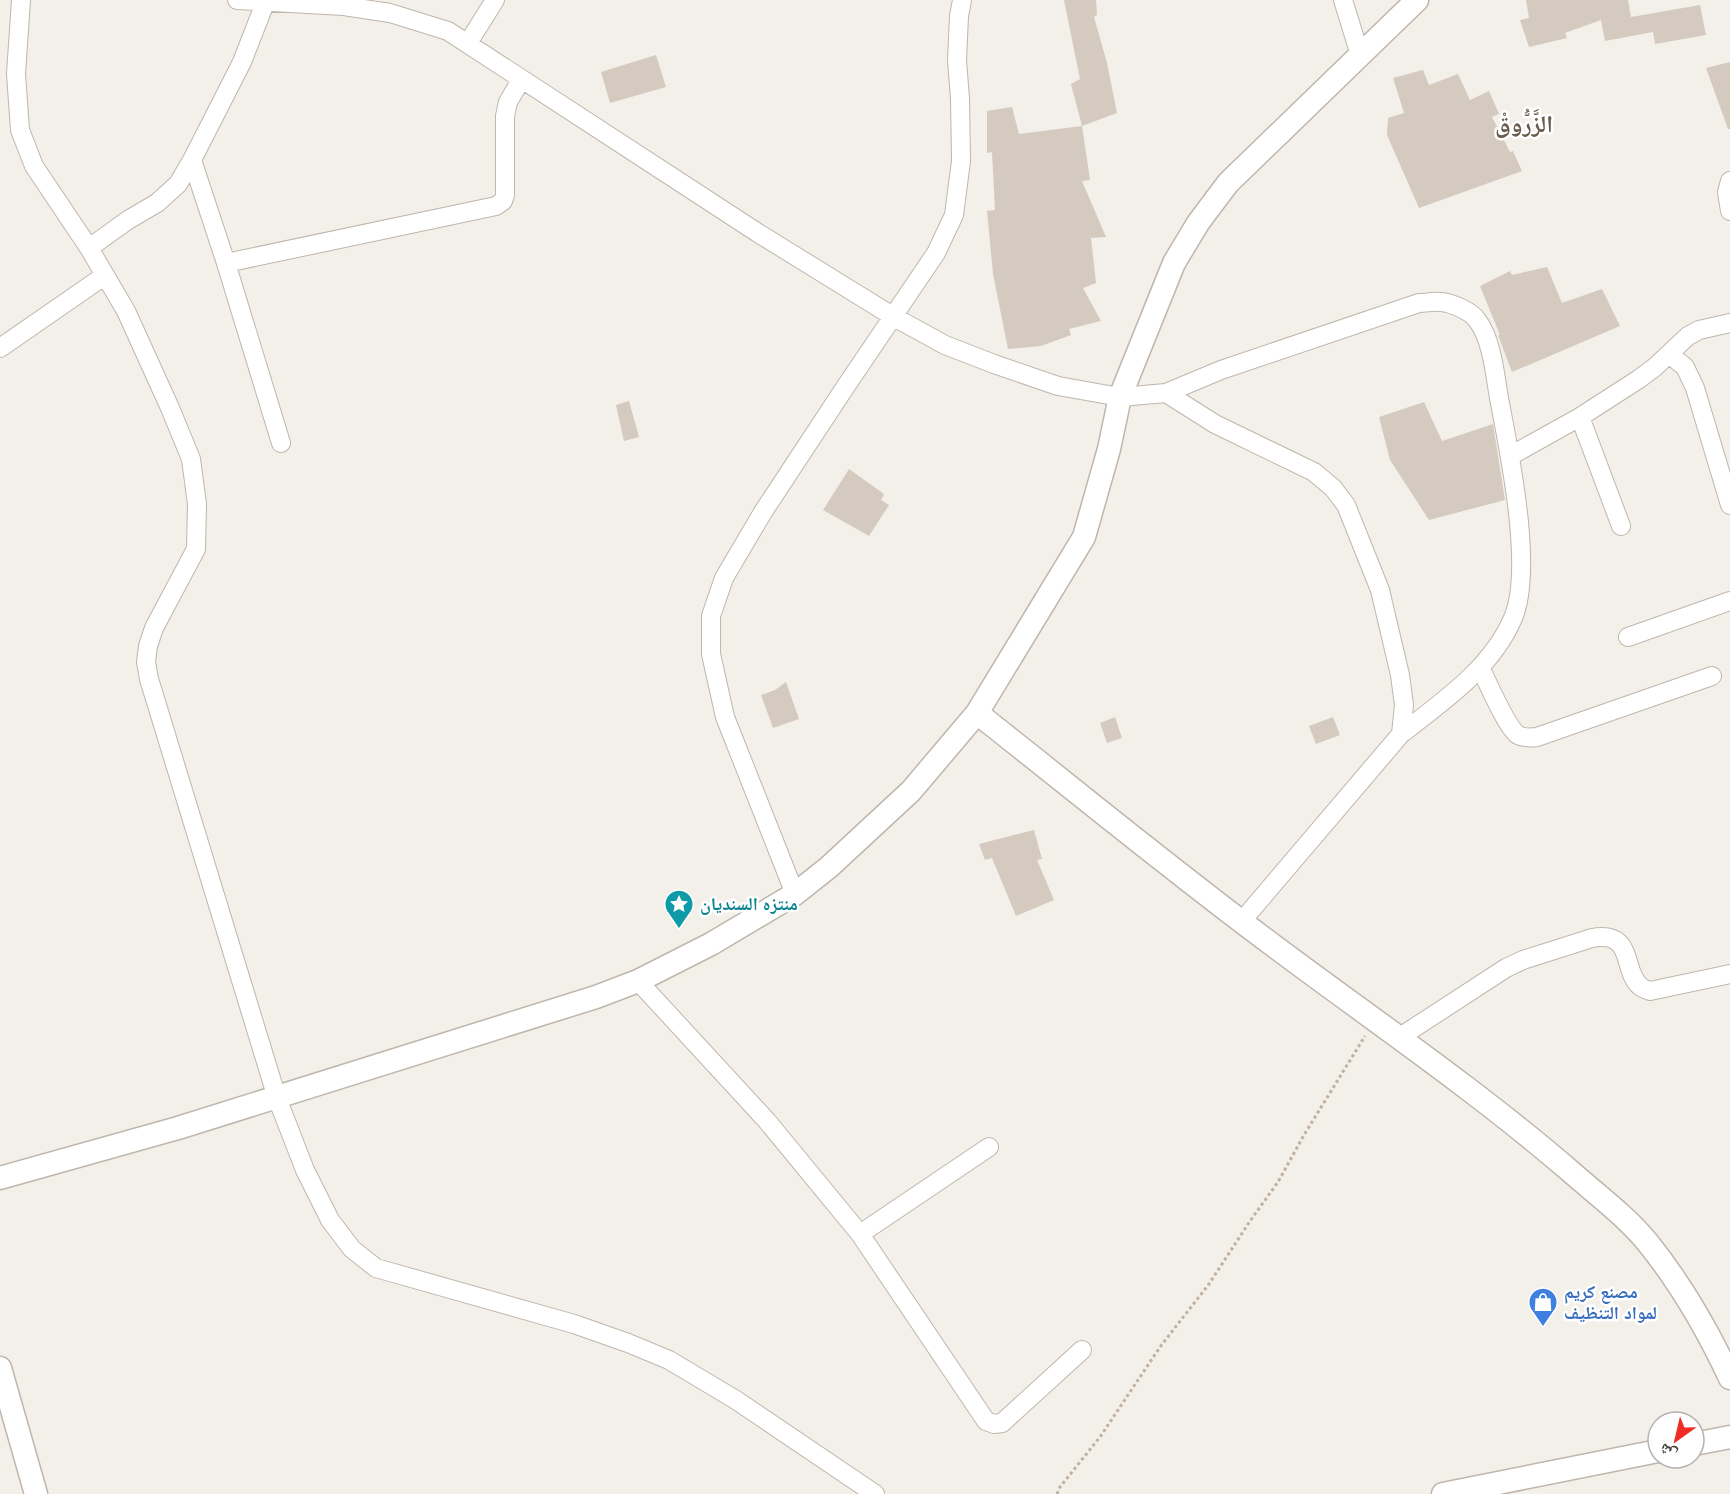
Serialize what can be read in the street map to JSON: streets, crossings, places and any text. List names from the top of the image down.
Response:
{
  "districts": ["الزَّرُّوقْ"],
  "places": {
    "place": ["منتزه السنديان"],
    "shop": ["مصنع كريم لمواد التنظيف"]
  },
  "north": "bottom left"
}
